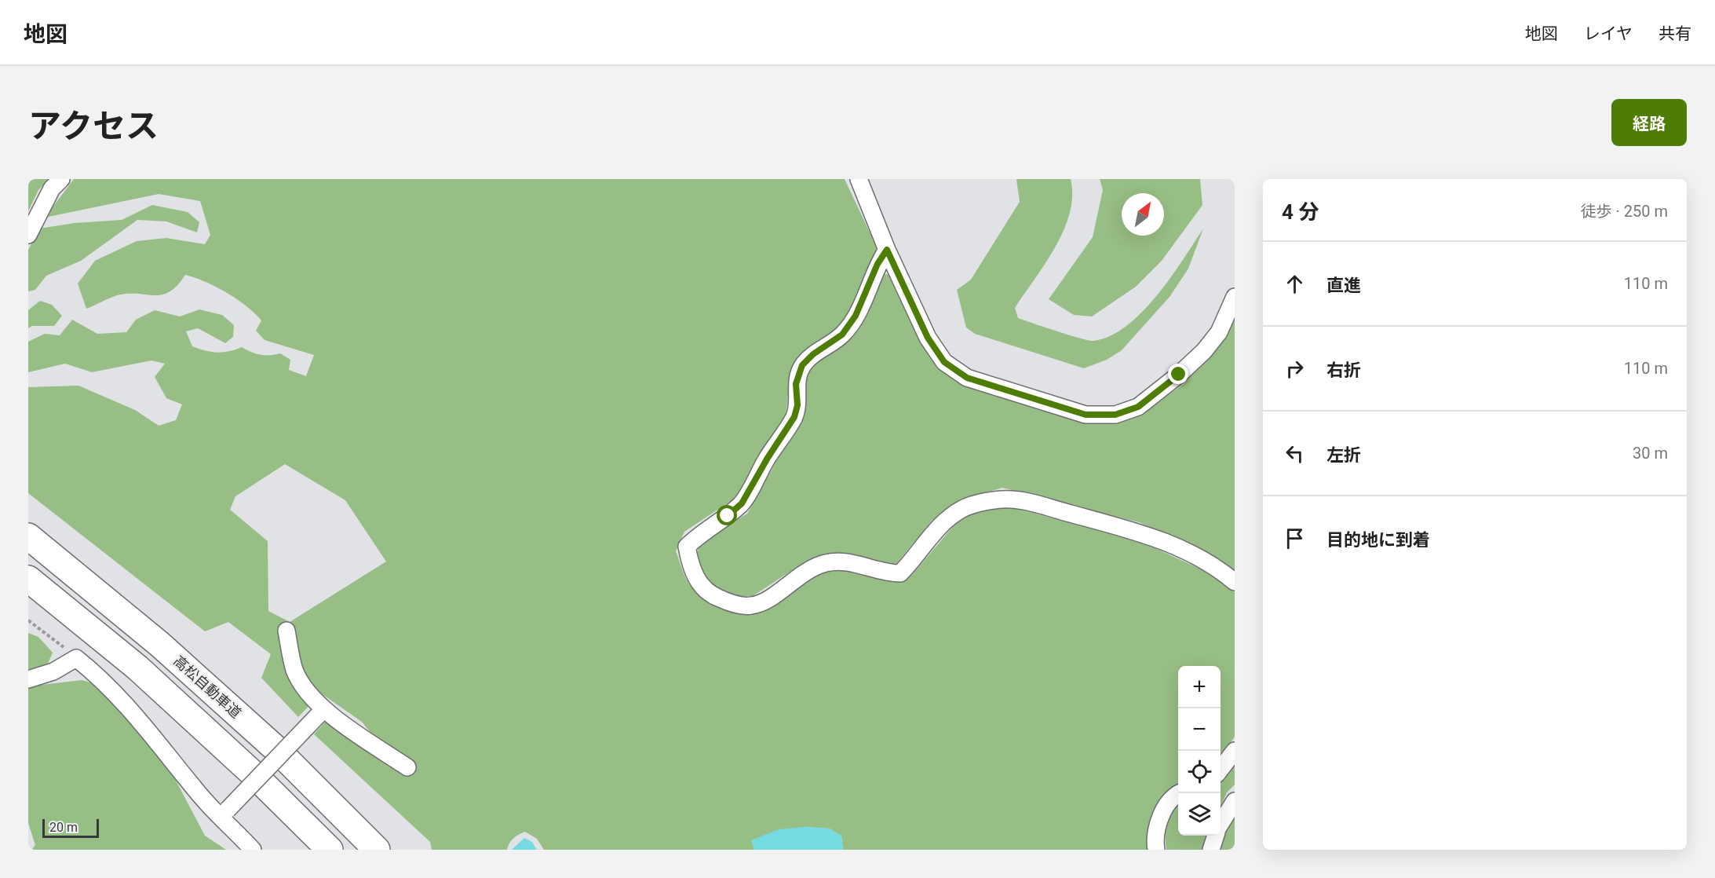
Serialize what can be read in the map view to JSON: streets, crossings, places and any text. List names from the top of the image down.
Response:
{
  "streets": {
    "highway": ["高松自動車道"]
  },
  "scale_bar": "20 m",
  "north": "top right",
  "page": {
    "header": "地図",
    "nav": ["地図", "レイヤ", "共有"],
    "title": "アクセス",
    "buttons": "経路",
    "heading": ["4 分", "徒歩 · 250 m"],
    "list": [
      ["直進", "110 m"],
      ["右折", "110 m"],
      ["左折", "30 m"],
      "目的地に到着"
    ],
    "map_buttons": ["+", "−"],
    "scale": "20 m"
  }
}
